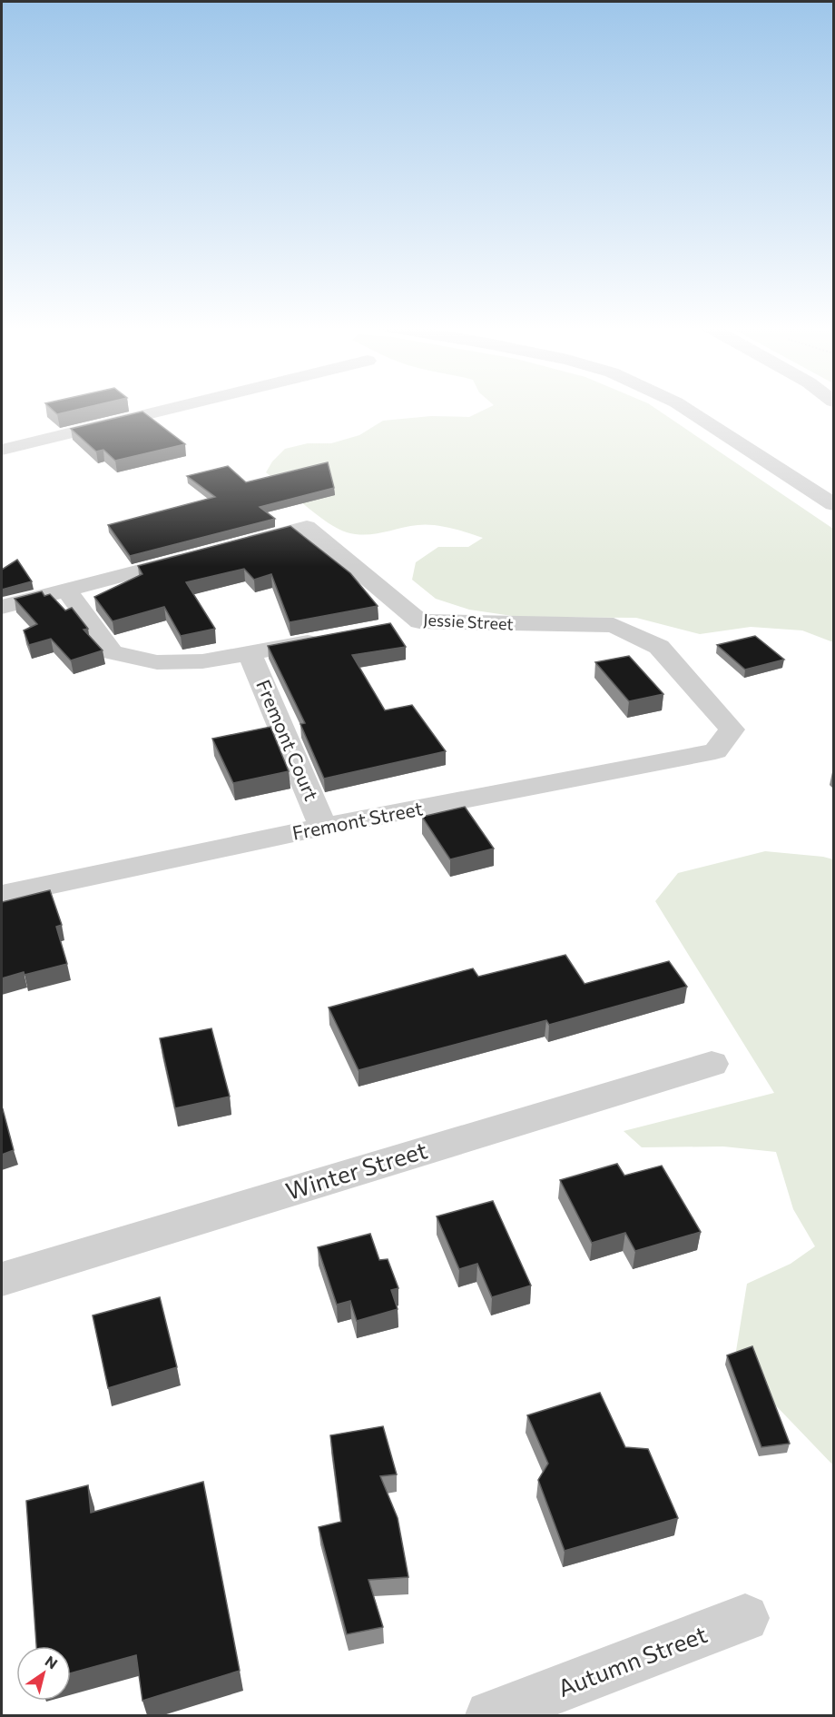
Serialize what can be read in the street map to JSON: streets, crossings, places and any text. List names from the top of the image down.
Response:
{
  "streets": {
    "street": [
      "Jessie Street",
      "Fremont Court",
      "Fremont Street",
      "Winter Street",
      "Autumn Street"
    ]
  },
  "crossings": [
    ["Jessie Street", "Fremont Street"],
    ["Fremont Court", "Fremont Street"]
  ],
  "north": "top right"
}
